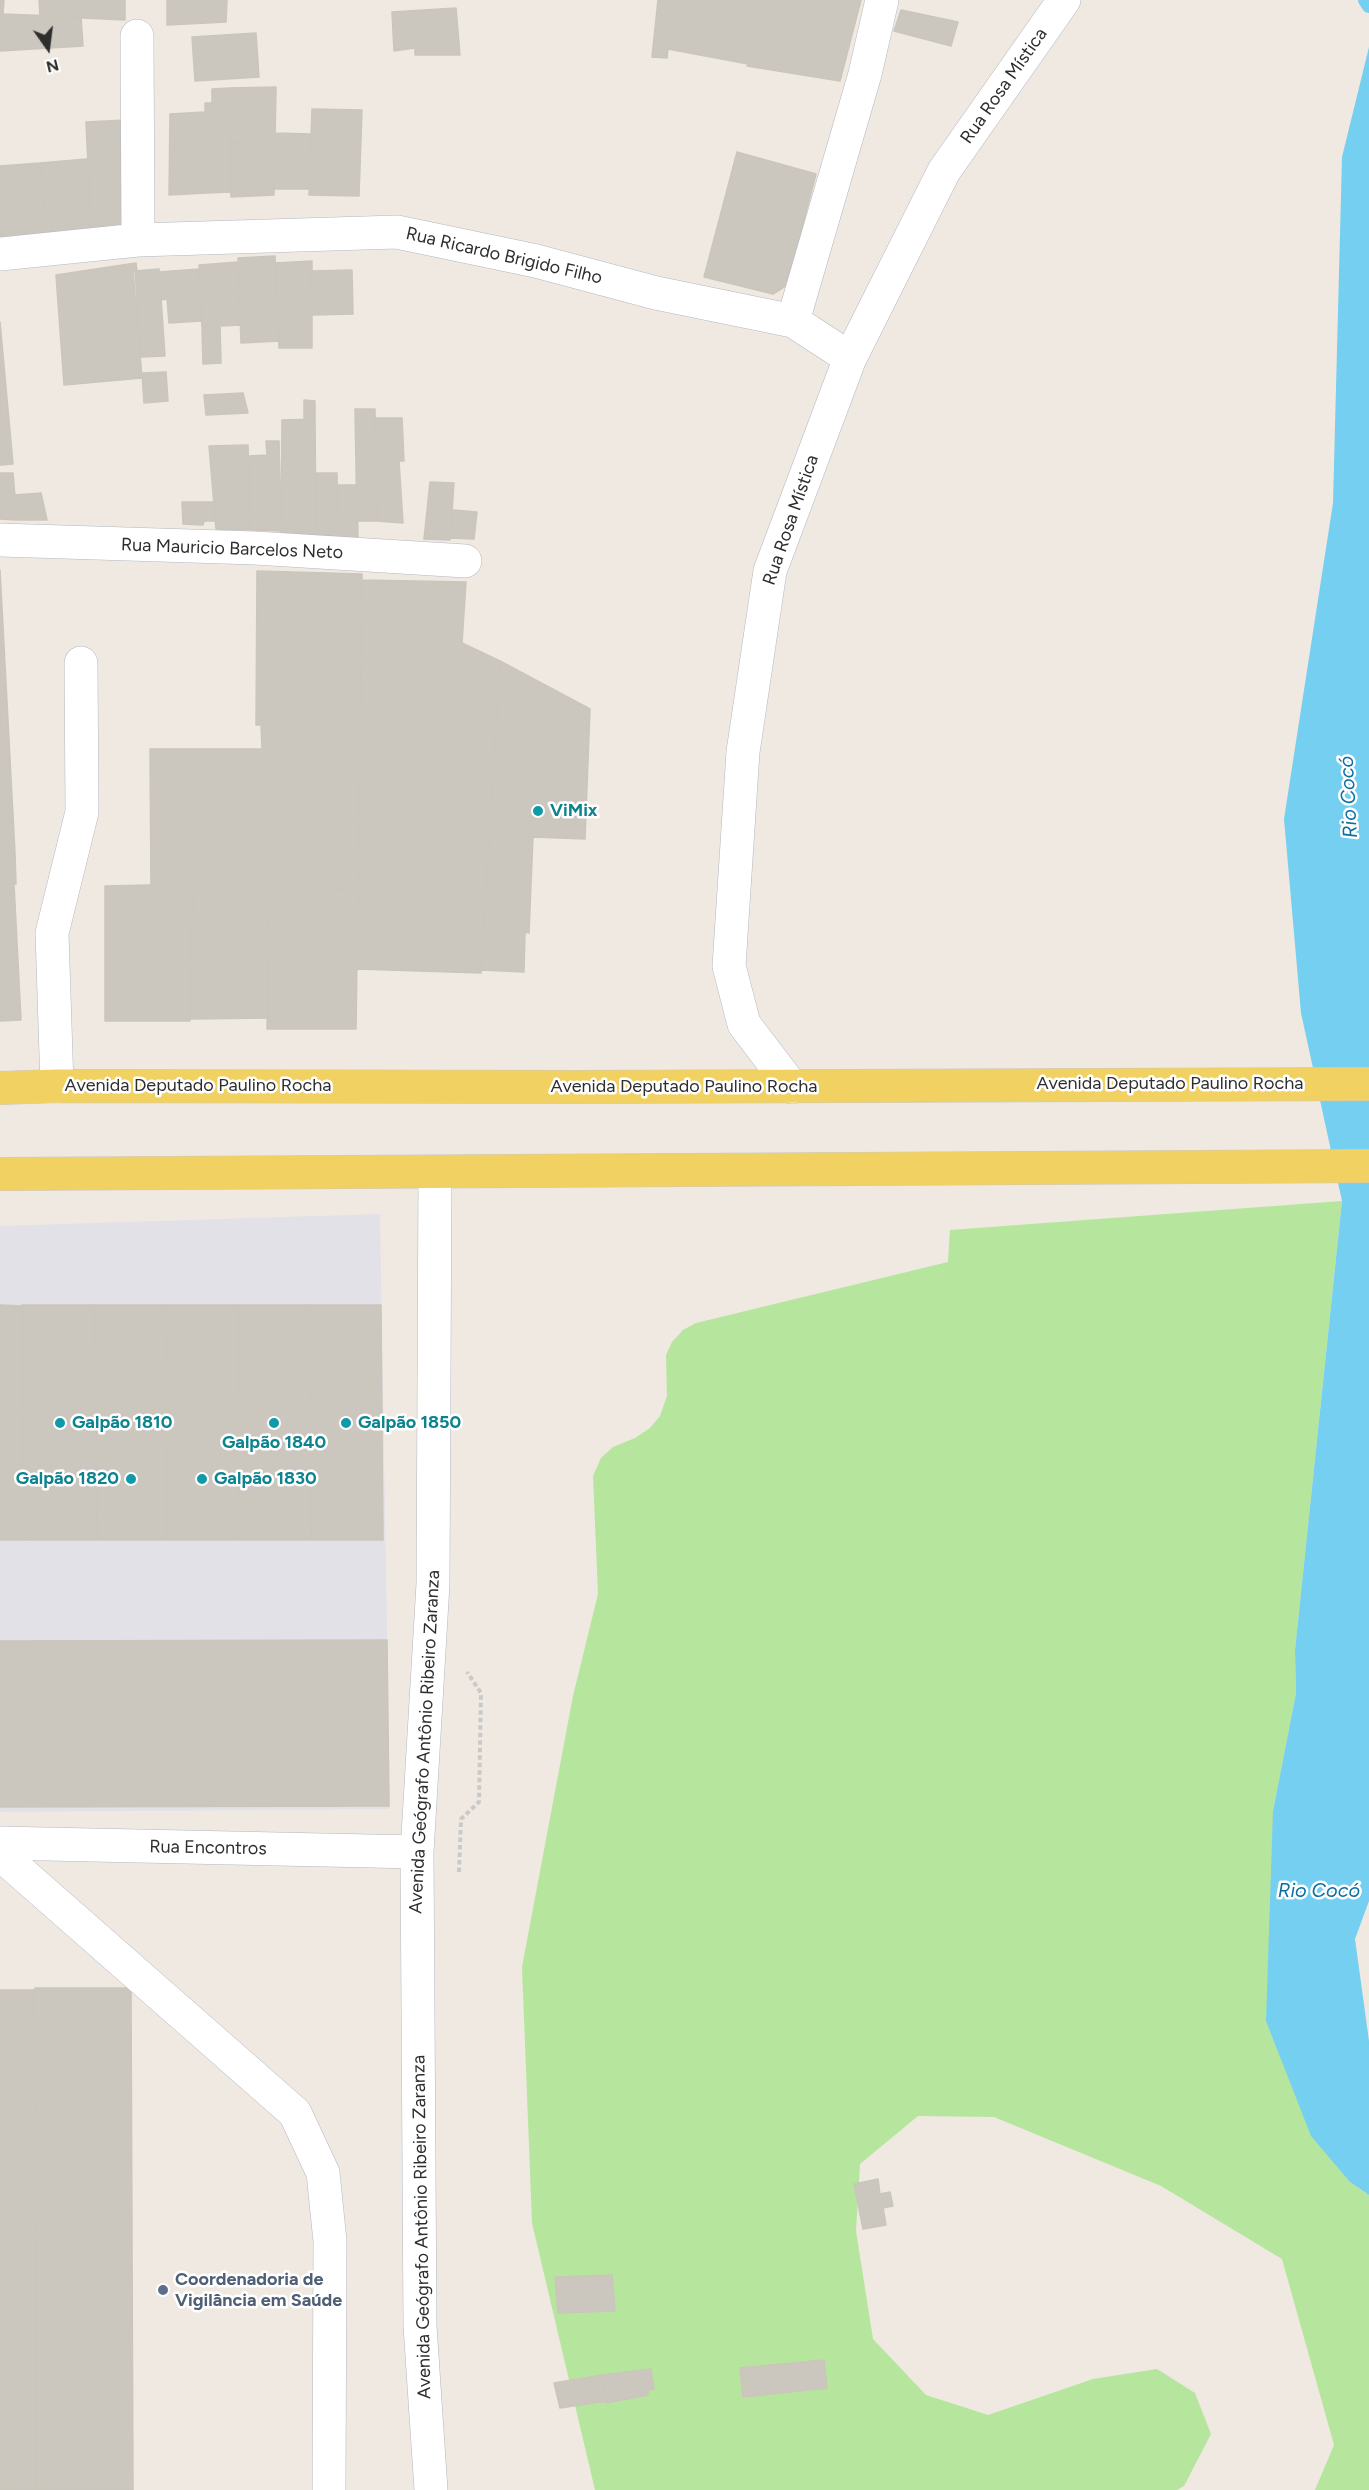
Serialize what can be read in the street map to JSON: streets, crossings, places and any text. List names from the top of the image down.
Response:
{
  "streets": {
    "main road": ["Avenida Deputado Paulino Rocha"],
    "street": [
      "Rua Rosa Mística",
      "Rua Ricardo Brigido Filho",
      "Rua Mauricio Barcelos Neto",
      "Avenida Geógrafo Antônio Ribeiro Zaranza",
      "Rua Encontros"
    ]
  },
  "crossings": [
    ["Rua Rosa Mística", "Rua Ricardo Brigido Filho"],
    ["Rua Rosa Mística", "Avenida Deputado Paulino Rocha"],
    ["Avenida Geógrafo Antônio Ribeiro Zaranza", "Rua Encontros"]
  ],
  "water": ["Rio Cocó"],
  "places": [
    "ViMix",
    "Galpão 1810",
    "Galpão 1840",
    "Galpão 1850",
    "Galpão 1820",
    "Galpão 1830",
    "Coordenadoria de Vigilância em Saúde"
  ],
  "north": "bottom"
}
